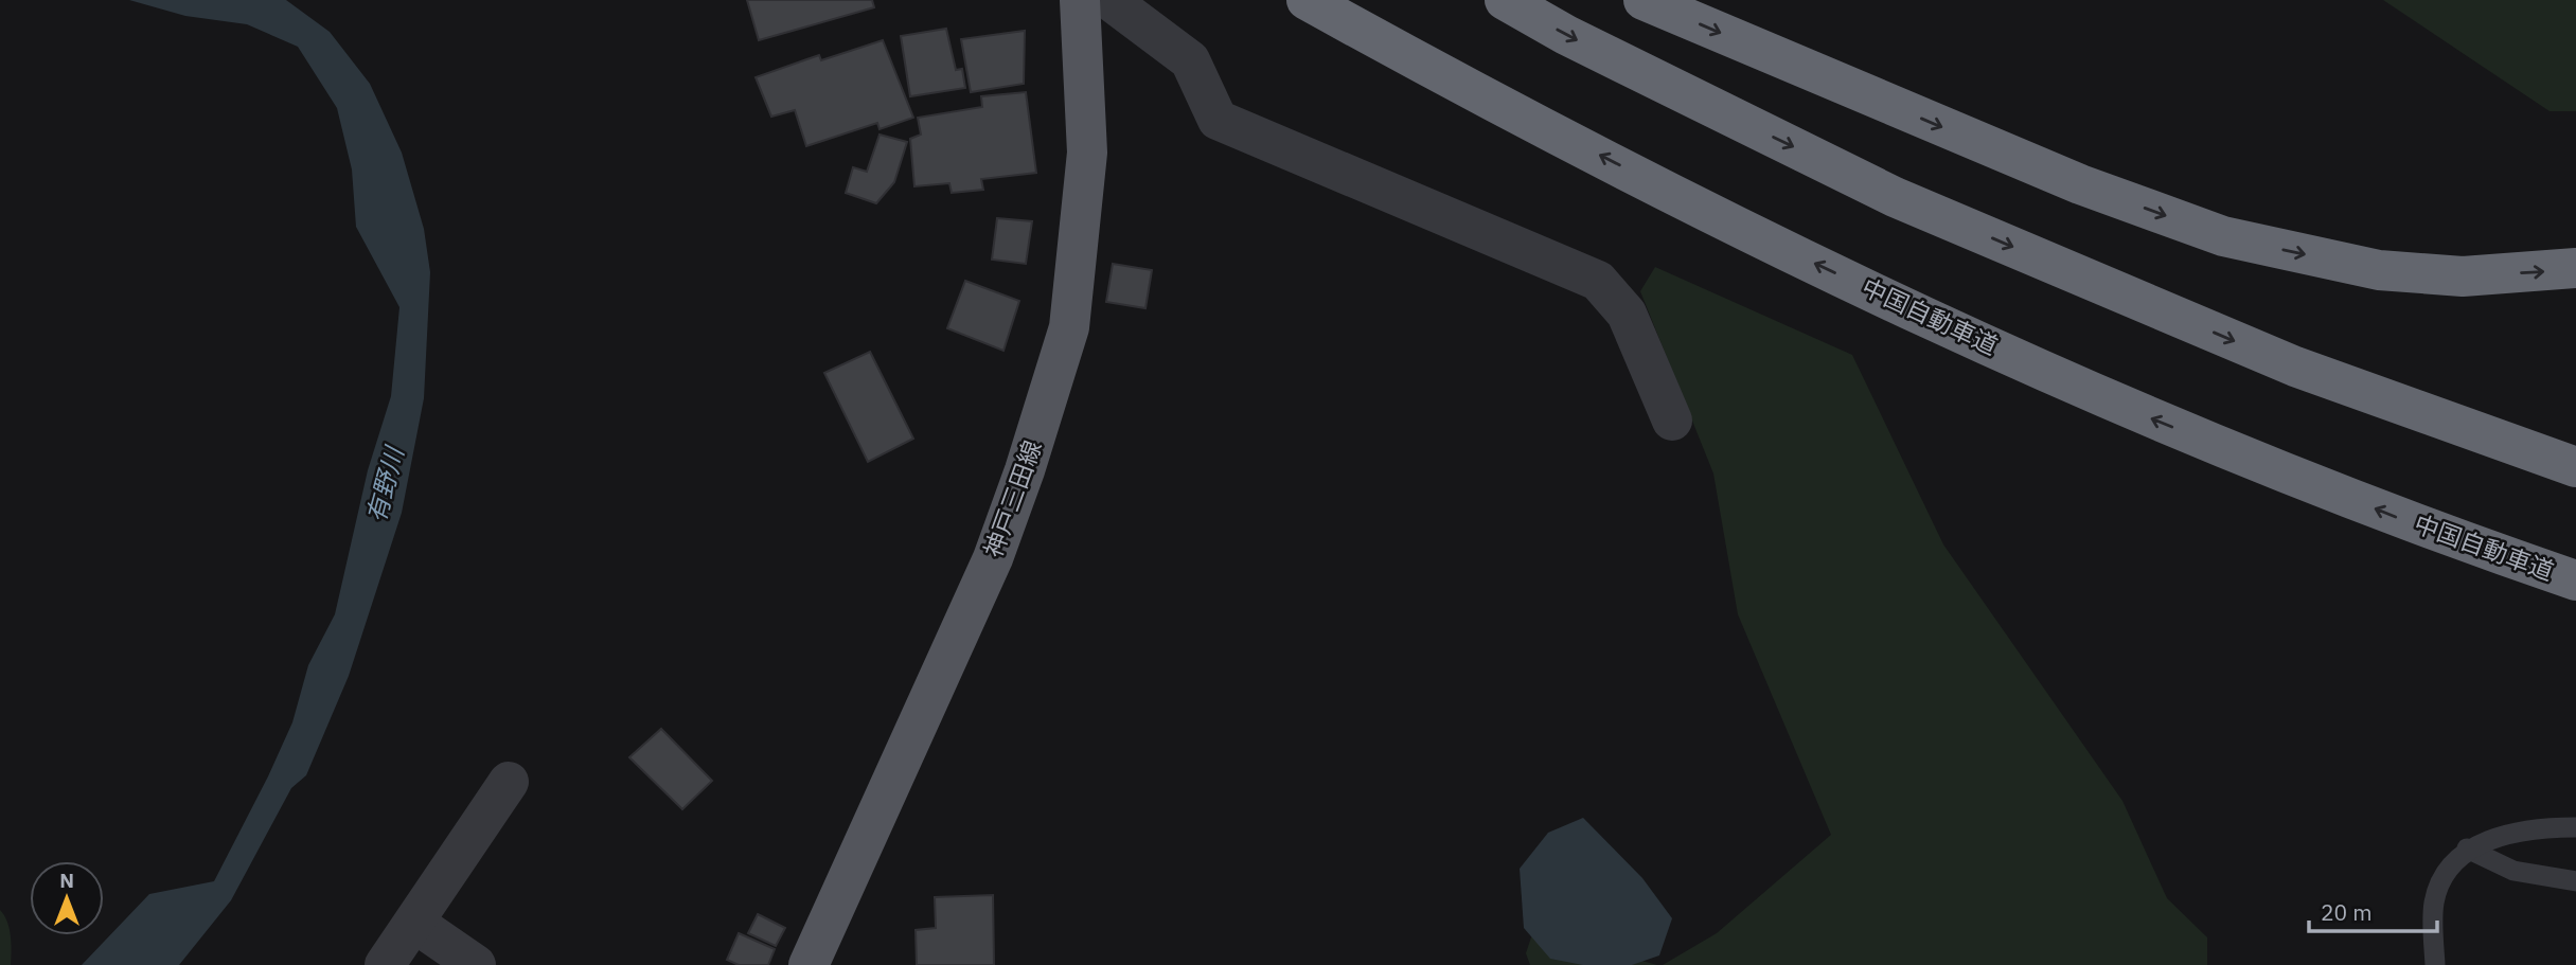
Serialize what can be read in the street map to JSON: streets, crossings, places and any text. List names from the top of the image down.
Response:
{
  "streets": {
    "highway": ["中国自動車道"],
    "main road": ["神戸三田線"]
  },
  "water": ["有野川"],
  "scale_bar": "20 m",
  "north": "top"
}
